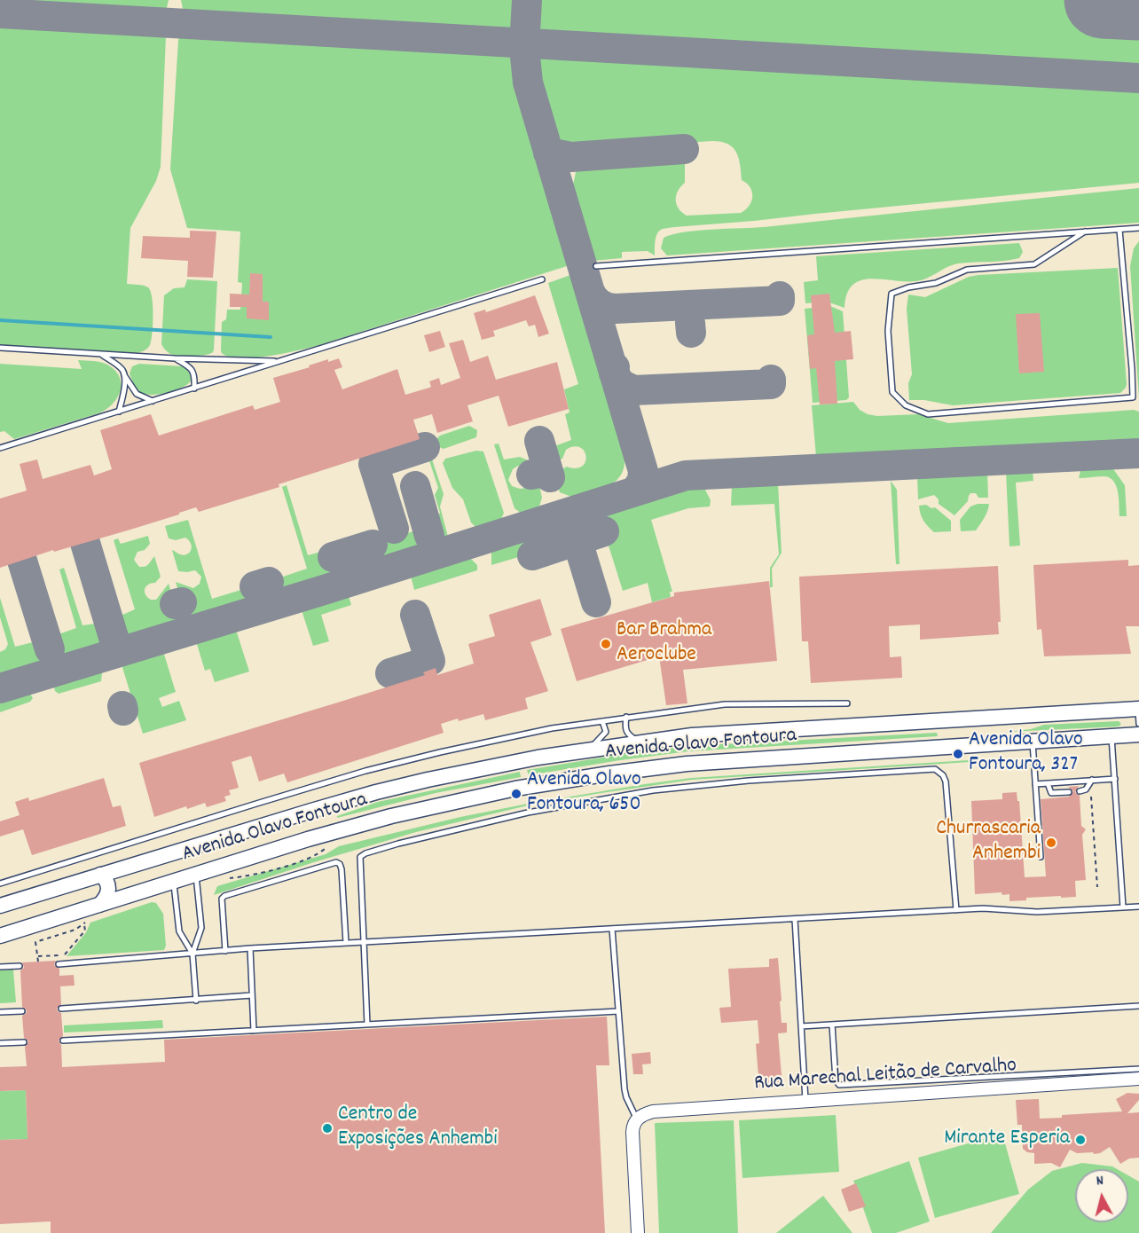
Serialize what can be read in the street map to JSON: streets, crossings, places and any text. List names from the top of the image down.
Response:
{
  "streets": {
    "main road": ["Avenida Olavo Fontoura"],
    "street": ["Rua Marechal Leitão de Carvalho"]
  },
  "places": [
    "Bar Brahma Aeroclube",
    "Avenida Olavo Fontoura, 327",
    "Avenida Olavo Fontoura, 650",
    "Churrascaria Anhembi",
    "Centro de Exposições Anhembi",
    "Mirante Esperia"
  ],
  "north": "top"
}
